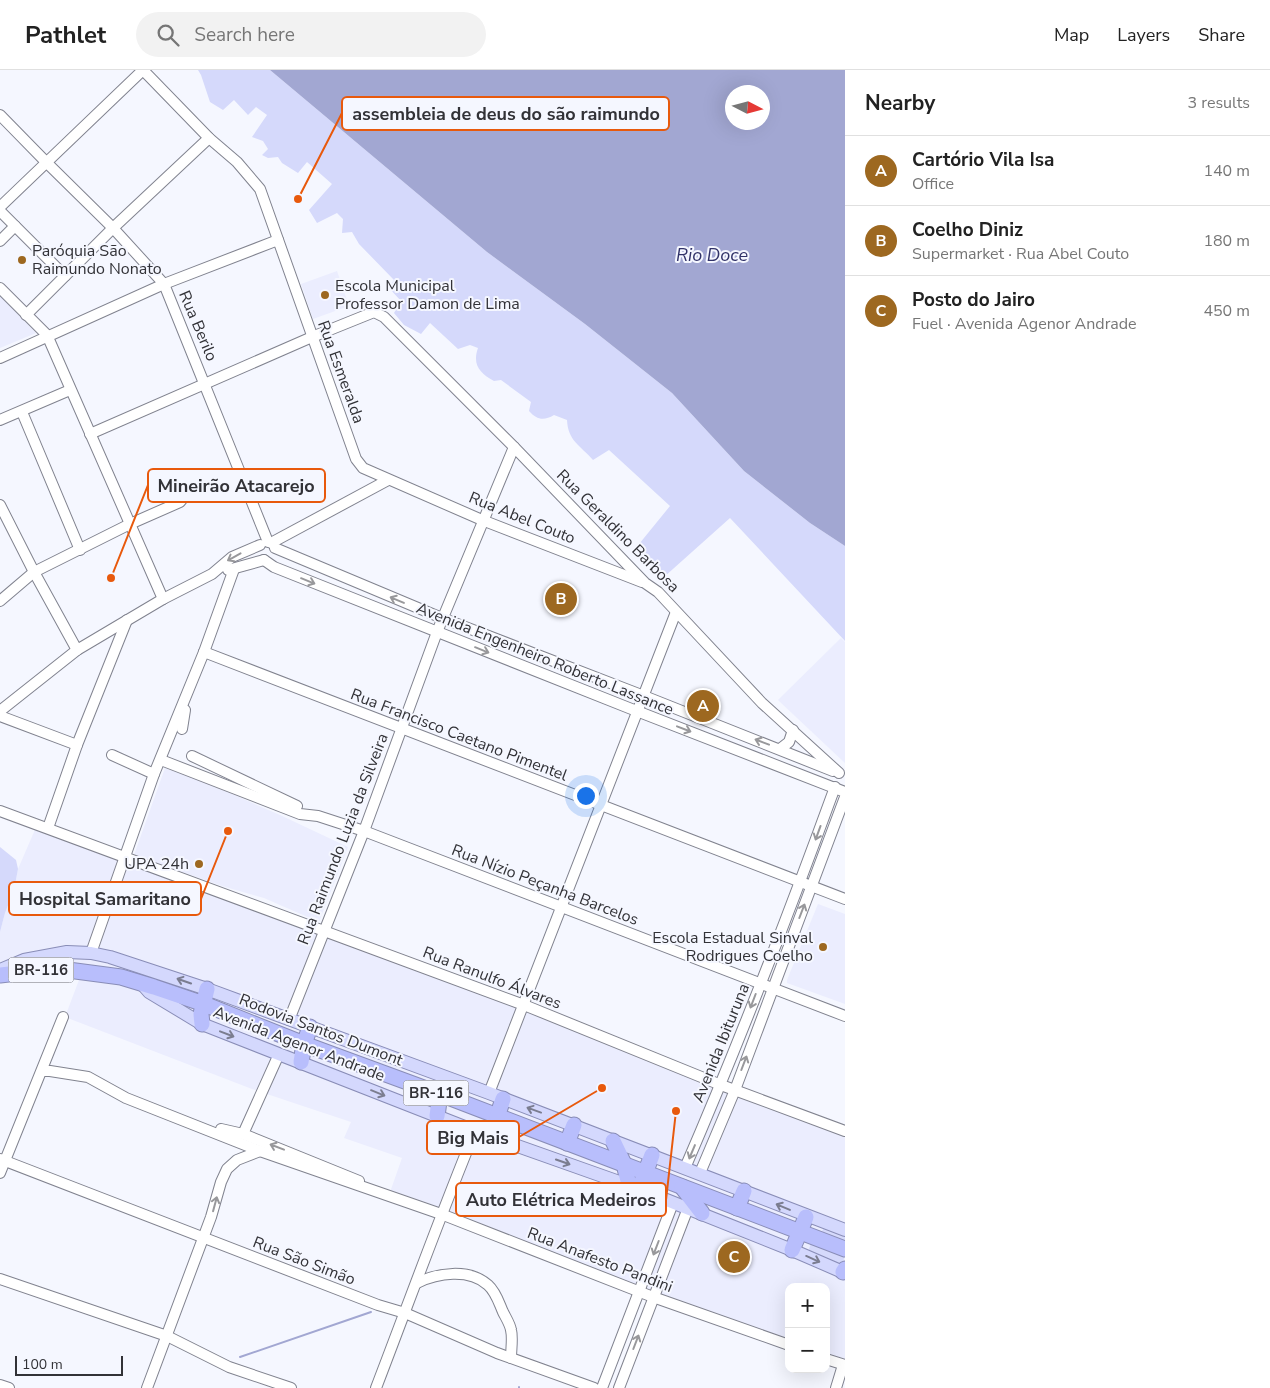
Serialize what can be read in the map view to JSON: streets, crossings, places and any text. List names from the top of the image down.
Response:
{
  "streets": {
    "highway": ["BR-116", "Rodovia Santos Dumont"],
    "main road": ["Avenida Agenor Andrade"],
    "street": [
      "Rua Berilo",
      "Rua Esmeralda",
      "Rua Abel Couto",
      "Rua Geraldino Barbosa",
      "Avenida Engenheiro Roberto Lassance",
      "Rua Francisco Caetano Pimentel",
      "Rua Raimundo Luzia da Silveira",
      "Rua Nízio Peçanha Barcelos",
      "Rua Ranulfo Álvares",
      "Avenida Ibituruna",
      "Rua Anafesto Pandini",
      "Rua São Simão"
    ]
  },
  "crossings": [
    ["Rua Berilo", "Avenida Engenheiro Roberto Lassance"],
    ["Rua Esmeralda", "Rua Abel Couto"],
    ["Rua Esmeralda", "Rua Geraldino Barbosa"],
    ["Rua Abel Couto", "Rua Geraldino Barbosa"],
    ["Rua Abel Couto", "Rua Raimundo Luzia da Silveira"],
    ["Rua Geraldino Barbosa", "Avenida Engenheiro Roberto Lassance"],
    ["Rua Geraldino Barbosa", "Rua Raimundo Luzia da Silveira"],
    ["Avenida Engenheiro Roberto Lassance", "Rua Raimundo Luzia da Silveira"],
    ["Avenida Engenheiro Roberto Lassance", "Avenida Ibituruna"],
    ["Rua Francisco Caetano Pimentel", "Rua Raimundo Luzia da Silveira"],
    ["Rua Francisco Caetano Pimentel", "Avenida Ibituruna"],
    ["Rua Raimundo Luzia da Silveira", "Rua Nízio Peçanha Barcelos"],
    ["Rua Raimundo Luzia da Silveira", "Rua Ranulfo Álvares"],
    ["Rua Raimundo Luzia da Silveira", "Avenida Agenor Andrade"],
    ["Rua Nízio Peçanha Barcelos", "Avenida Ibituruna"],
    ["Rua Ranulfo Álvares", "Avenida Ibituruna"],
    ["Rodovia Santos Dumont", "Avenida Agenor Andrade"],
    ["Avenida Ibituruna", "Avenida Agenor Andrade"]
  ],
  "water": ["Rio Doce"],
  "places": [
    "assembleia de deus do são raimundo",
    "Paróquia São Raimundo Nonato",
    "Escola Municipal Professor Damon de Lima",
    "Mineirão Atacarejo",
    "Hospital Samaritano",
    "UPA 24h",
    "Escola Estadual Sinval Rodrigues Coelho",
    "Big Mais",
    "Auto Elétrica Medeiros"
  ],
  "scale_bar": "100 m",
  "north": "right",
  "page": {
    "header": "Pathlet",
    "search": "Search here",
    "nav": ["Map", "Layers", "Share"],
    "heading": ["Nearby", "3 results"],
    "list": [
      {
        "mark": "A",
        "name": "Cartório Vila Isa",
        "note": "Office",
        "value": "140 m"
      },
      {
        "mark": "B",
        "name": "Coelho Diniz",
        "note": "Supermarket · Rua Abel Couto",
        "value": "180 m"
      },
      {
        "mark": "C",
        "name": "Posto do Jairo",
        "note": "Fuel · Avenida Agenor Andrade",
        "value": "450 m"
      }
    ],
    "pins": ["B", "A", "C"],
    "map_buttons": ["+", "−"],
    "scale": "100 m"
  }
}
